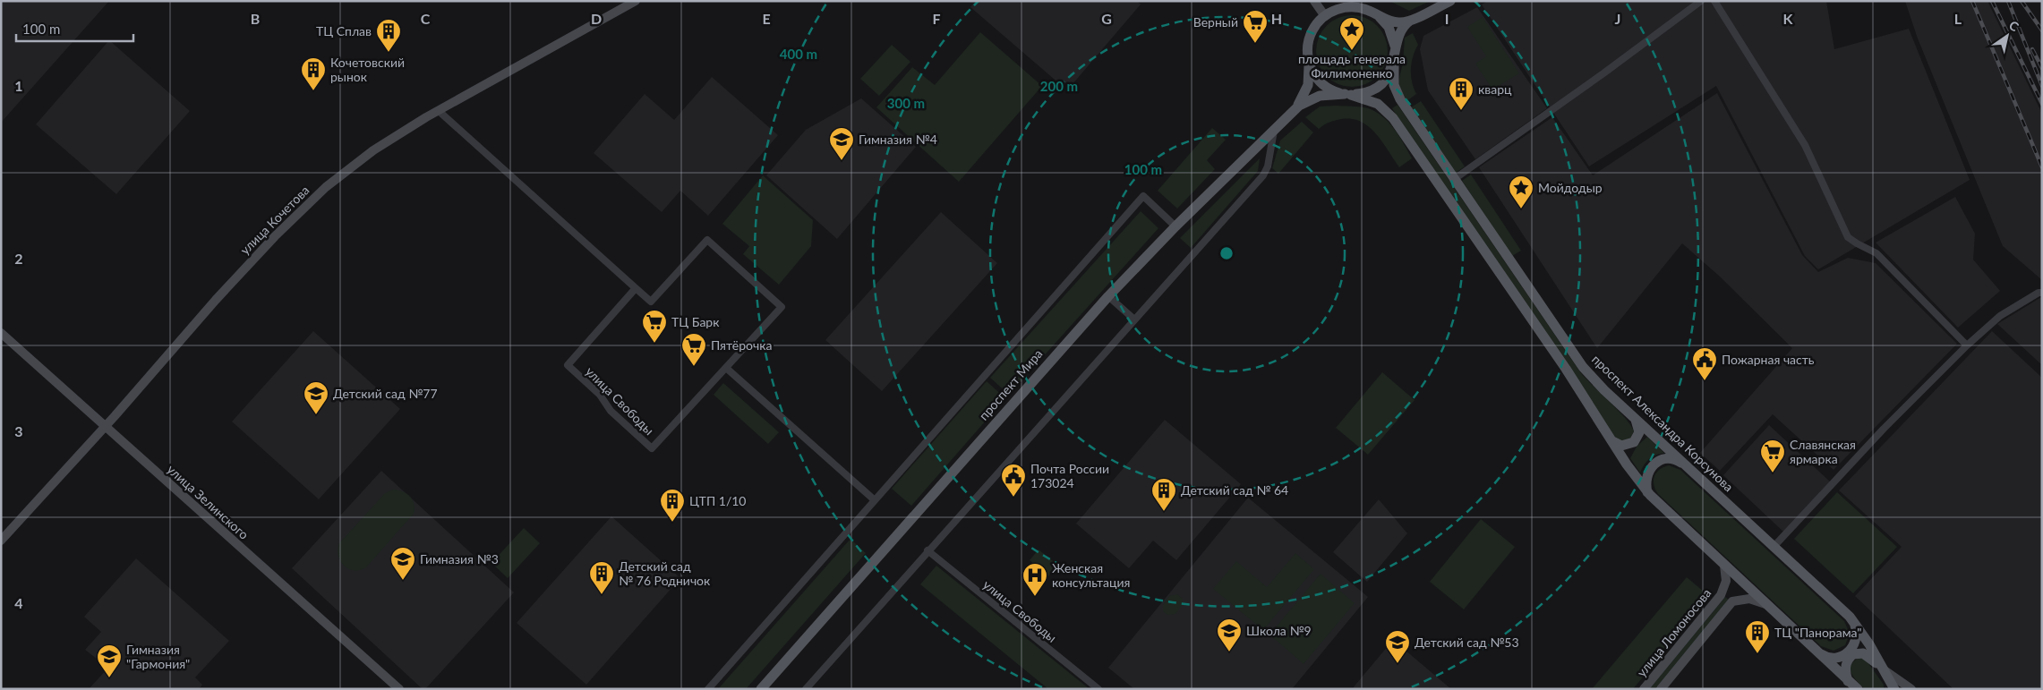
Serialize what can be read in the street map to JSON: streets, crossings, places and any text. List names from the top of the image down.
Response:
{
  "streets": {
    "main road": [
      "улица Кочетова",
      "проспект Мира",
      "проспект Александра Корсунова",
      "улица Зелинского",
      "улица Ломоносова"
    ],
    "street": ["улица Свободы"]
  },
  "crossings": [
    ["улица Кочетова", "улица Свободы"],
    ["улица Кочетова", "улица Зелинского"],
    ["проспект Мира", "проспект Александра Корсунова"]
  ],
  "places": {
    "supermarket": [
      "Верный",
      "ТЦ Барк",
      "Пятёрочка",
      "Славянская ярмарка"
    ],
    "place": ["площадь генерала Филимоненко", "Мойдодыр"],
    "building": [
      "ТЦ Сплав",
      "Кочетовский рынок",
      "кварц",
      "Детский сад № 64",
      "ЦТП 1/10",
      "Детский сад № 76 Родничок",
      "ТЦ \"Панорама\""
    ],
    "school or university": [
      "Гимназия №4",
      "Детский сад №77",
      "Гимназия №3",
      "Школа №9",
      "Детский сад №53",
      "Гимназия \"Гармония\""
    ],
    "public building": ["Пожарная часть", "Почта России 173024"],
    "hospital": ["Женская консультация"]
  },
  "scale_bar": "100 m",
  "north": "top right",
  "grid": {
    "columns": [
      "B",
      "C",
      "D",
      "E",
      "F",
      "G",
      "H",
      "I",
      "J",
      "K",
      "L"
    ],
    "rows": [
      "1",
      "2",
      "3",
      "4"
    ]
  },
  "rings": [
    "400 m",
    "200 m",
    "300 m",
    "100 m"
  ]
}
